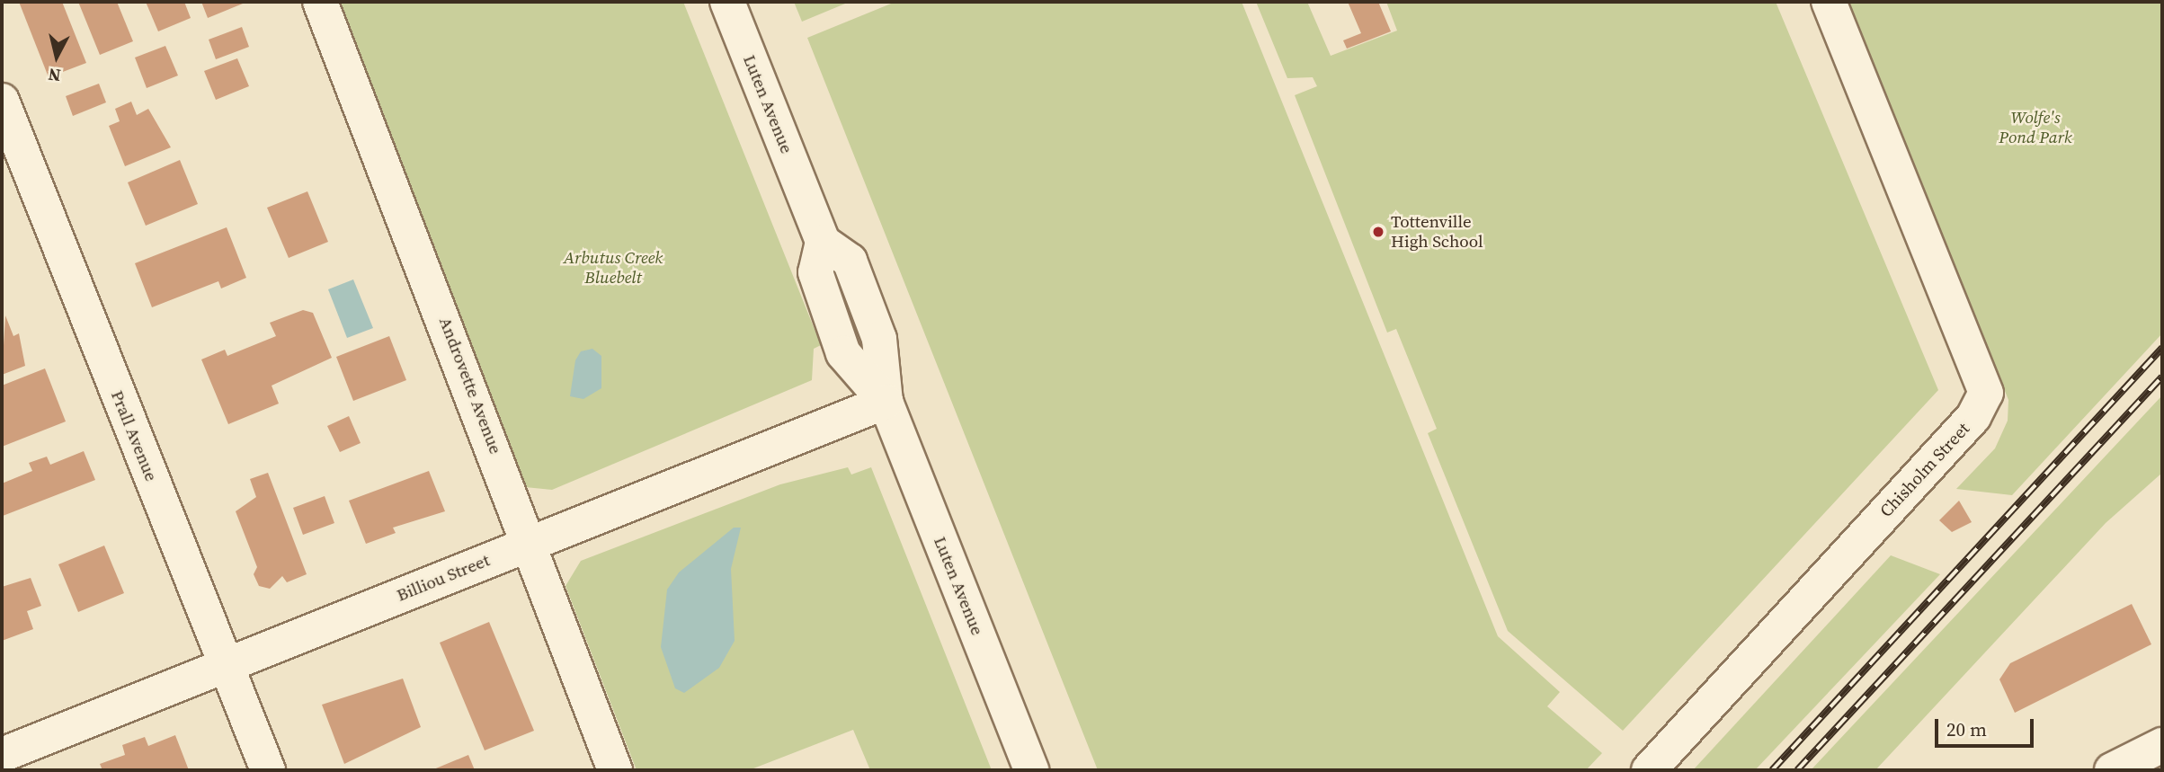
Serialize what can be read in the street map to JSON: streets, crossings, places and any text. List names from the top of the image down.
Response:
{
  "streets": {
    "street": [
      "Luten Avenue",
      "Androvette Avenue",
      "Prall Avenue",
      "Chisholm Street",
      "Billiou Street"
    ]
  },
  "crossings": [
    ["Luten Avenue", "Billiou Street"],
    ["Androvette Avenue", "Billiou Street"],
    ["Prall Avenue", "Billiou Street"]
  ],
  "parks": ["Wolfe's Pond Park", "Arbutus Creek Bluebelt"],
  "places": ["Tottenville High School"],
  "scale_bar": "20 m",
  "north": "bottom"
}
